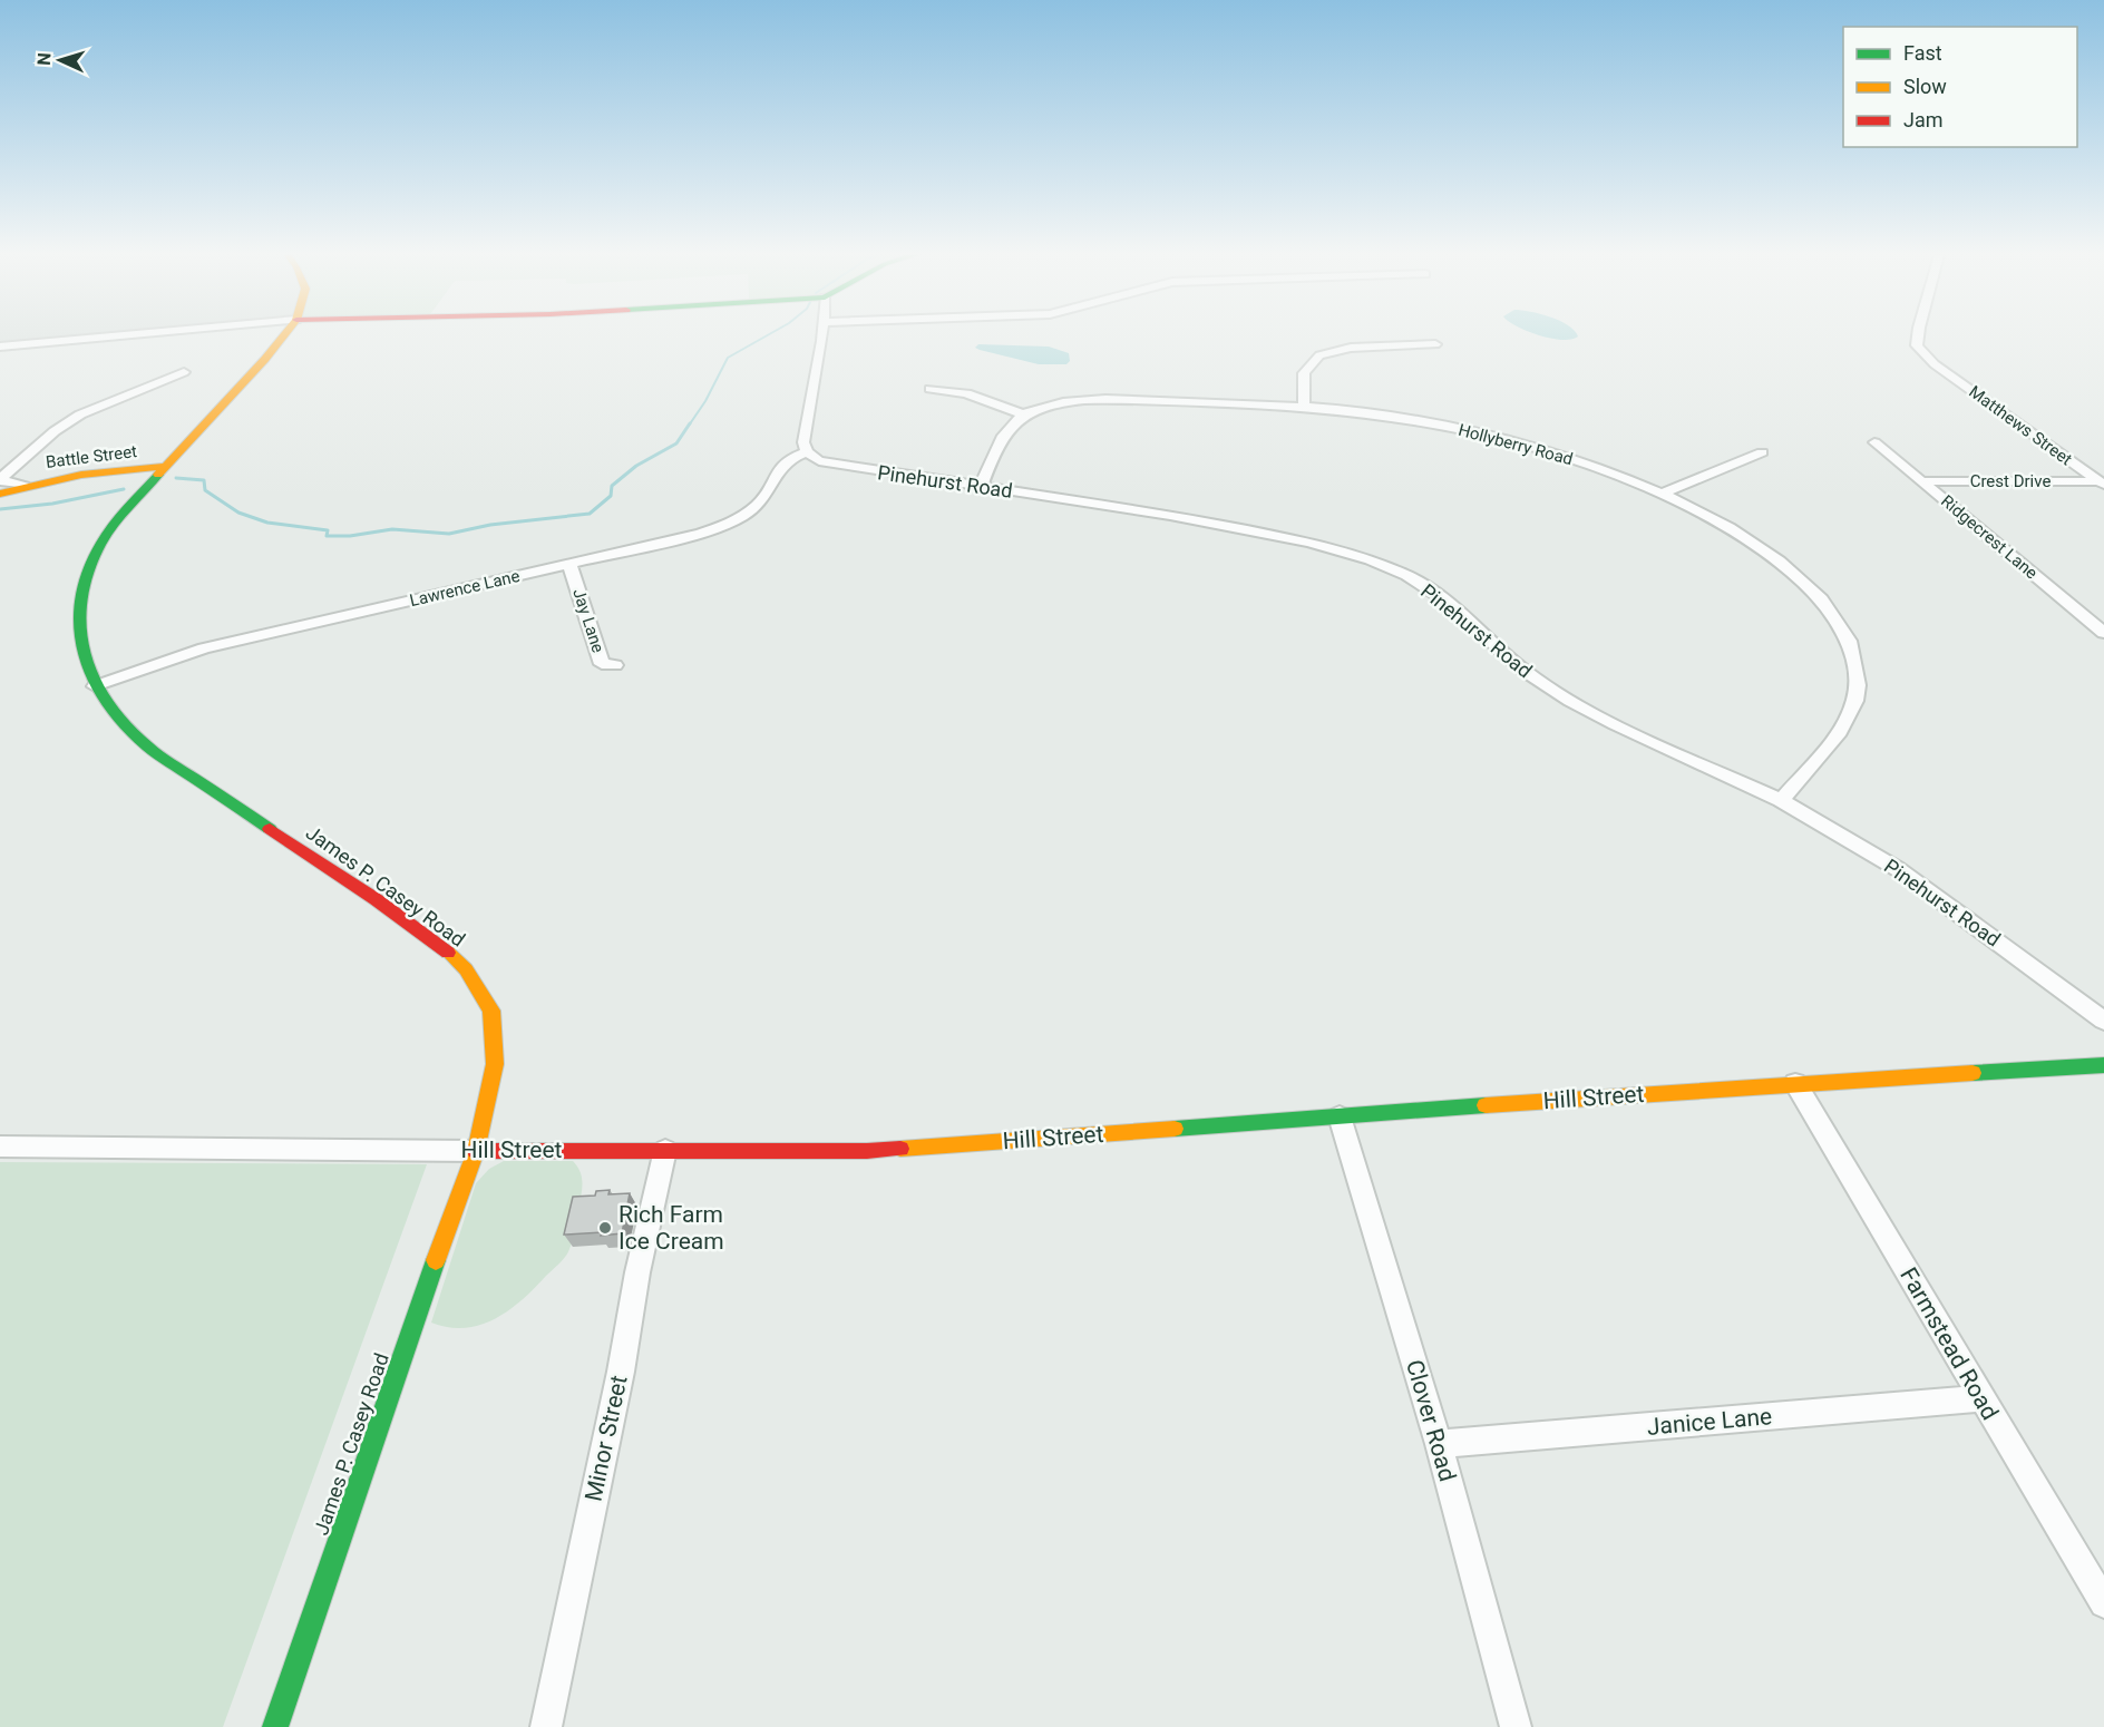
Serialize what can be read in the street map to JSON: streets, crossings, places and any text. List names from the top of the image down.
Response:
{
  "streets": {
    "street": [
      "Matthews Street",
      "Hollyberry Road",
      "Battle Street",
      "Pinehurst Road",
      "Crest Drive",
      "Ridgecrest Lane",
      "Lawrence Lane",
      "Jay Lane",
      "James P. Casey Road",
      "Hill Street",
      "Farmstead Road",
      "Clover Road",
      "Janice Lane",
      "Minor Street"
    ]
  },
  "crossings": [
    ["Matthews Street", "Crest Drive"],
    ["Hollyberry Road", "Pinehurst Road"],
    ["Battle Street", "James P. Casey Road"],
    ["Pinehurst Road", "Lawrence Lane"],
    ["Crest Drive", "Ridgecrest Lane"],
    ["Lawrence Lane", "Jay Lane"],
    ["Lawrence Lane", "James P. Casey Road"],
    ["James P. Casey Road", "Hill Street"],
    ["Hill Street", "Farmstead Road"],
    ["Hill Street", "Clover Road"],
    ["Hill Street", "Minor Street"],
    ["Farmstead Road", "Janice Lane"],
    ["Clover Road", "Janice Lane"]
  ],
  "places": ["Rich Farm Ice Cream"],
  "legend": ["Fast", "Slow", "Jam"],
  "north": "left"
}
